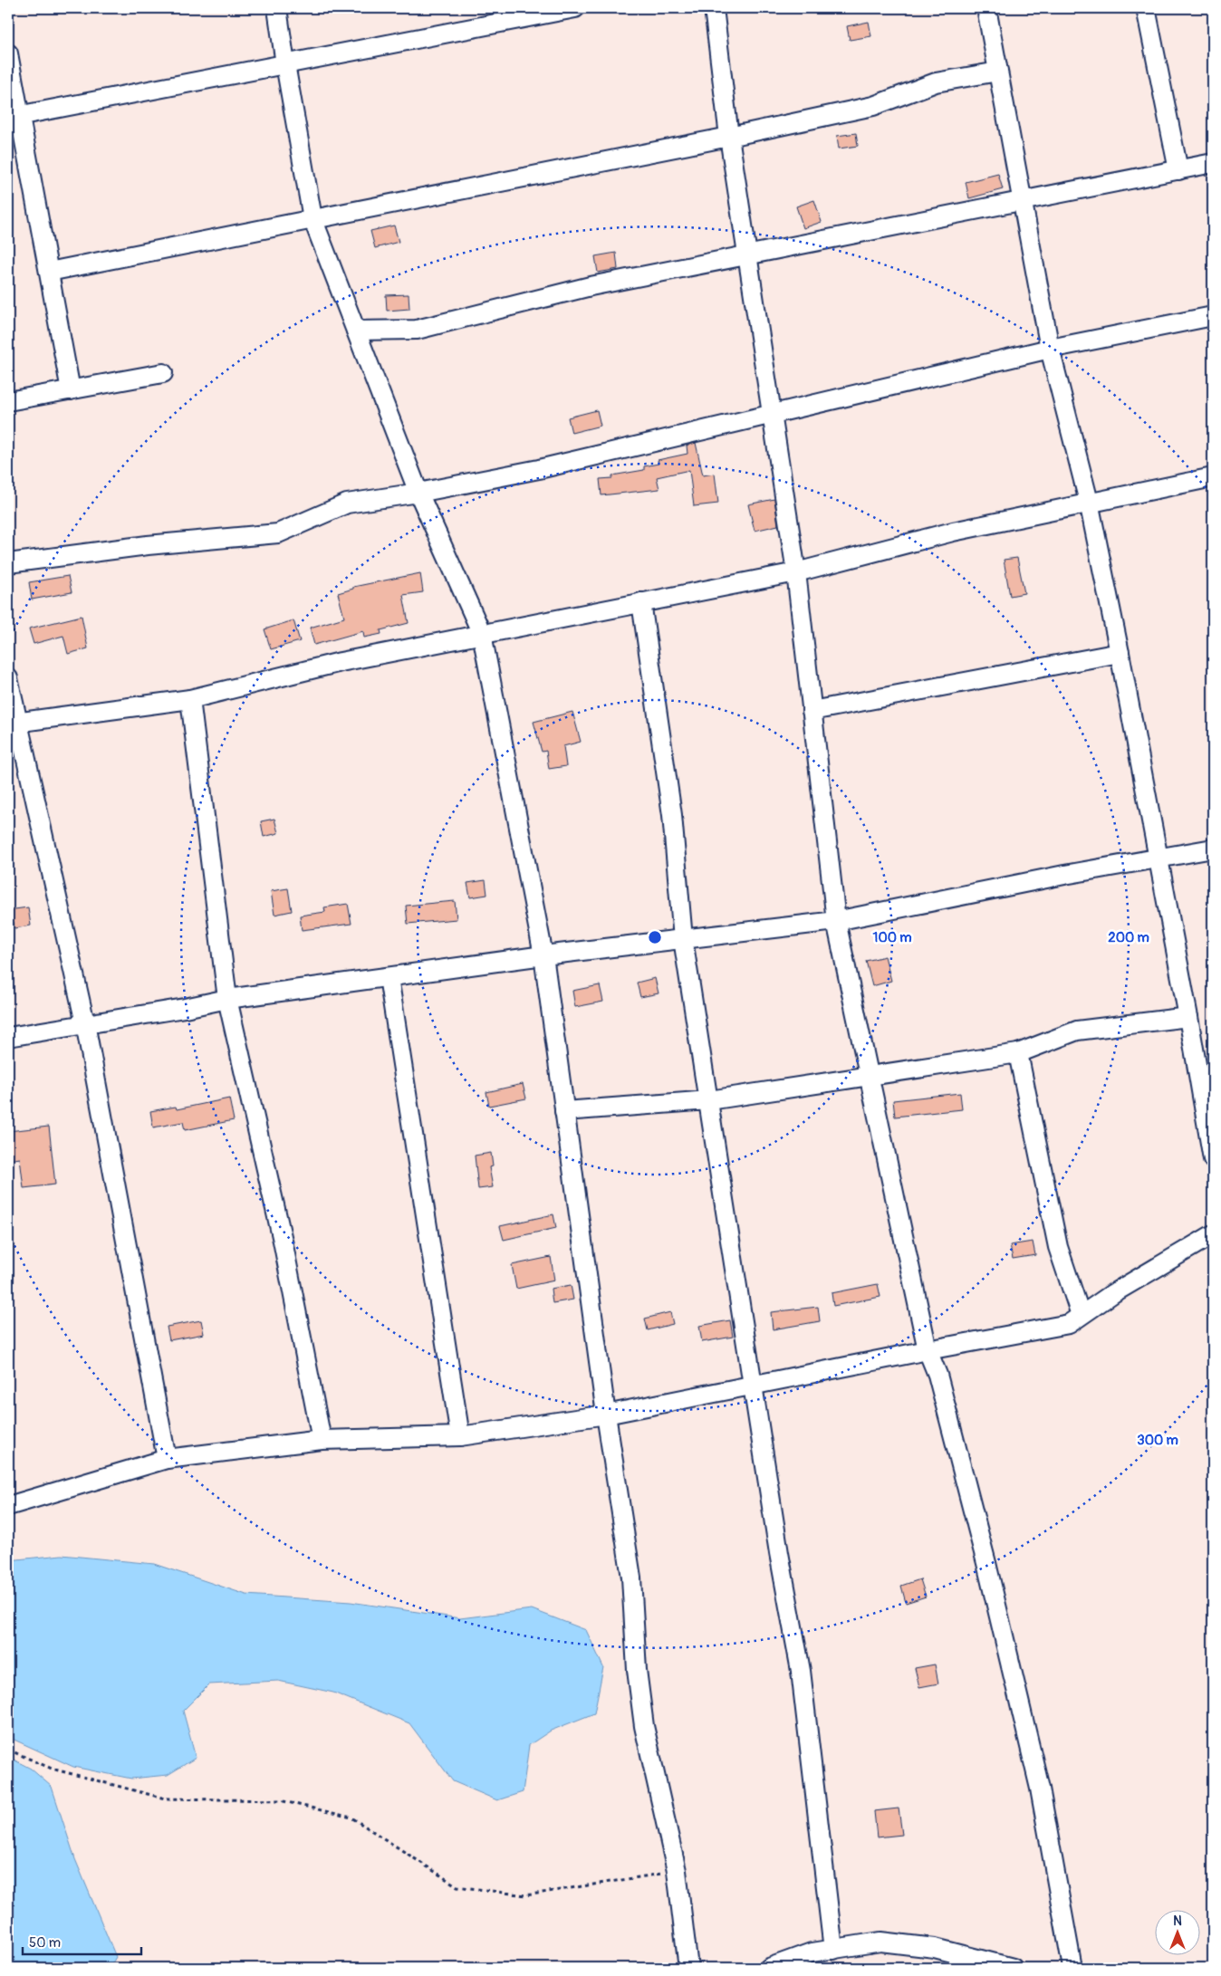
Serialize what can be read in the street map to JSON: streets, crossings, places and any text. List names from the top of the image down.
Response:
{
  "scale_bar": "50 m",
  "north": "top",
  "rings": ["100 m", "200 m", "300 m"]
}
